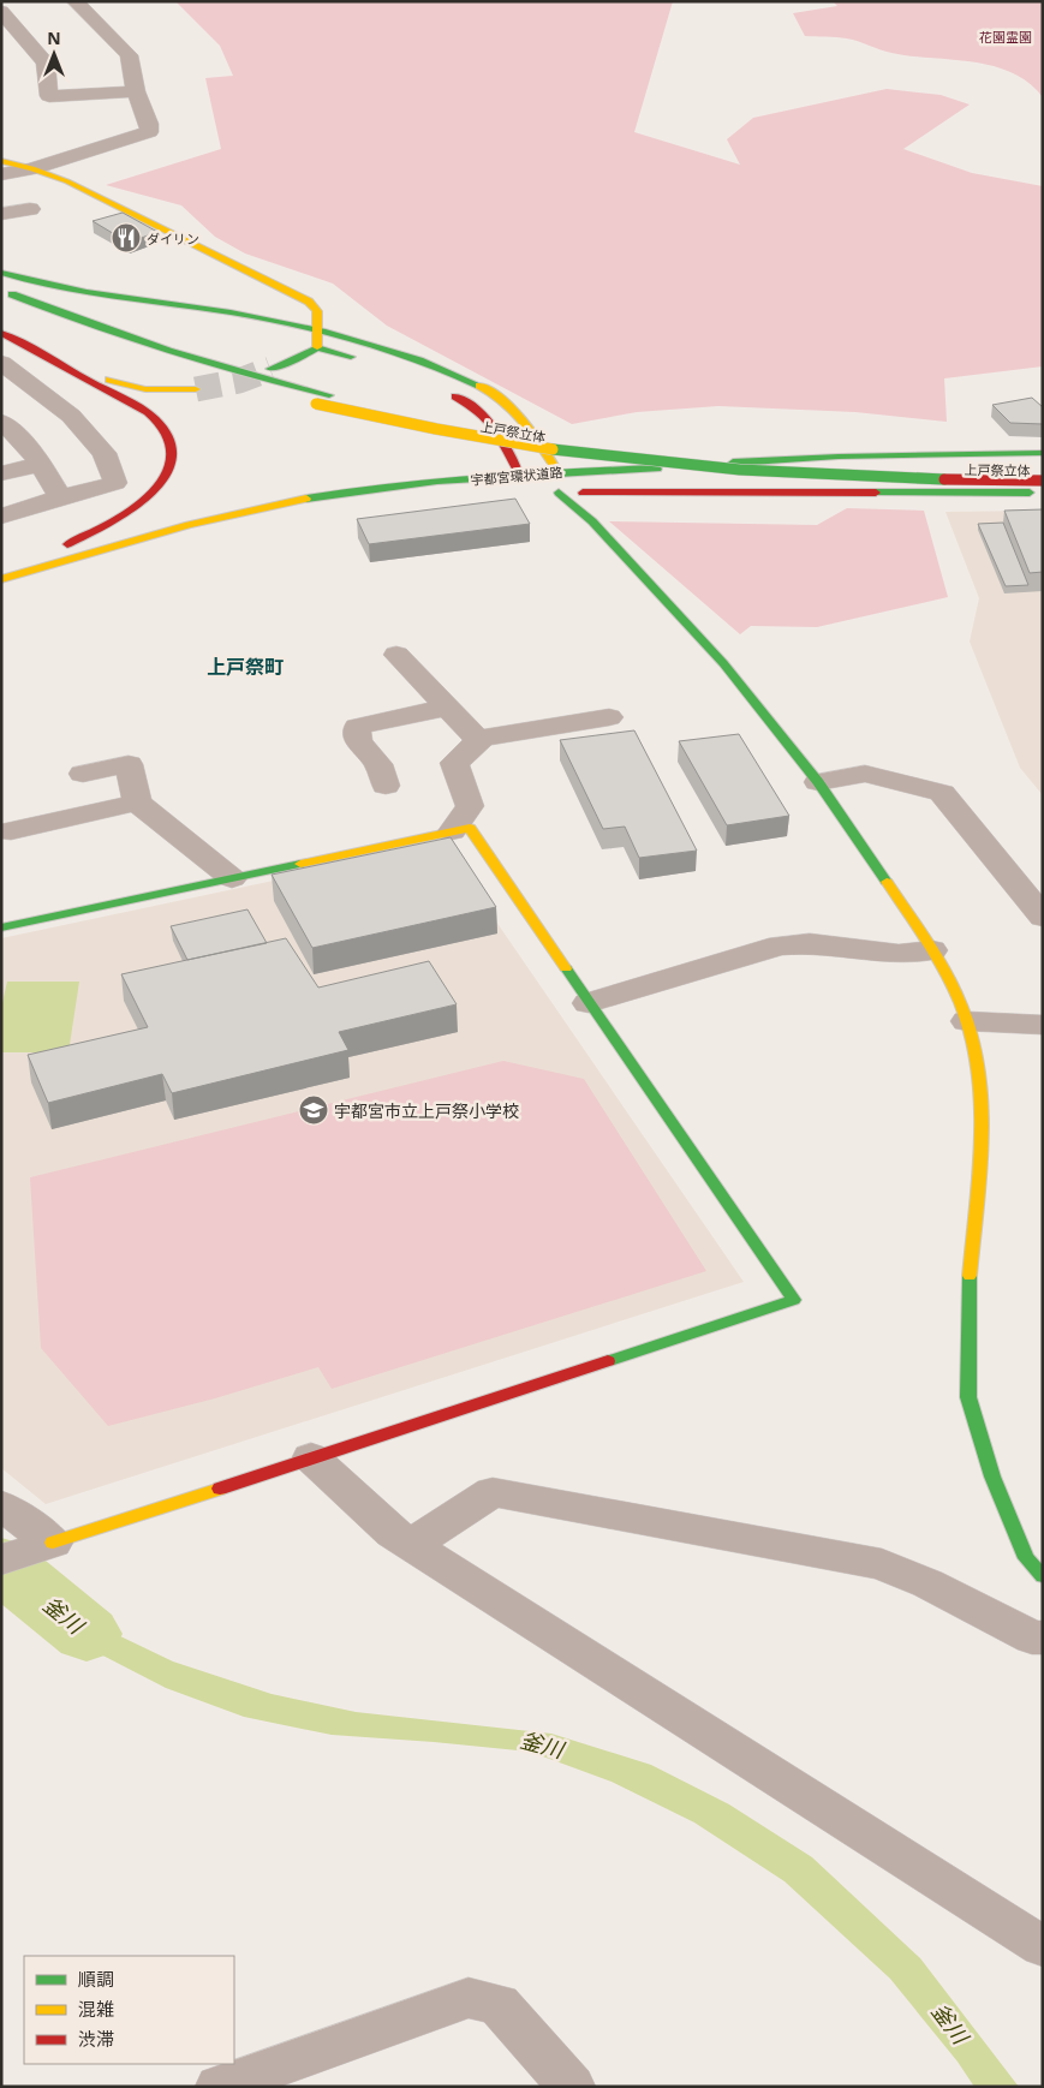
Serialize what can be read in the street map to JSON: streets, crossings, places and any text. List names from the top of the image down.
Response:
{
  "streets": {
    "main road": ["上戸祭立体", "宇都宮環状道路"]
  },
  "districts": ["上戸祭町"],
  "water": ["釜川"],
  "parks": ["花園霊園"],
  "places": {
    "restaurant": ["ダイリン"],
    "school or university": ["宇都宮市立上戸祭小学校"]
  },
  "legend": ["順調", "混雑", "渋滞"],
  "north": "top"
}
